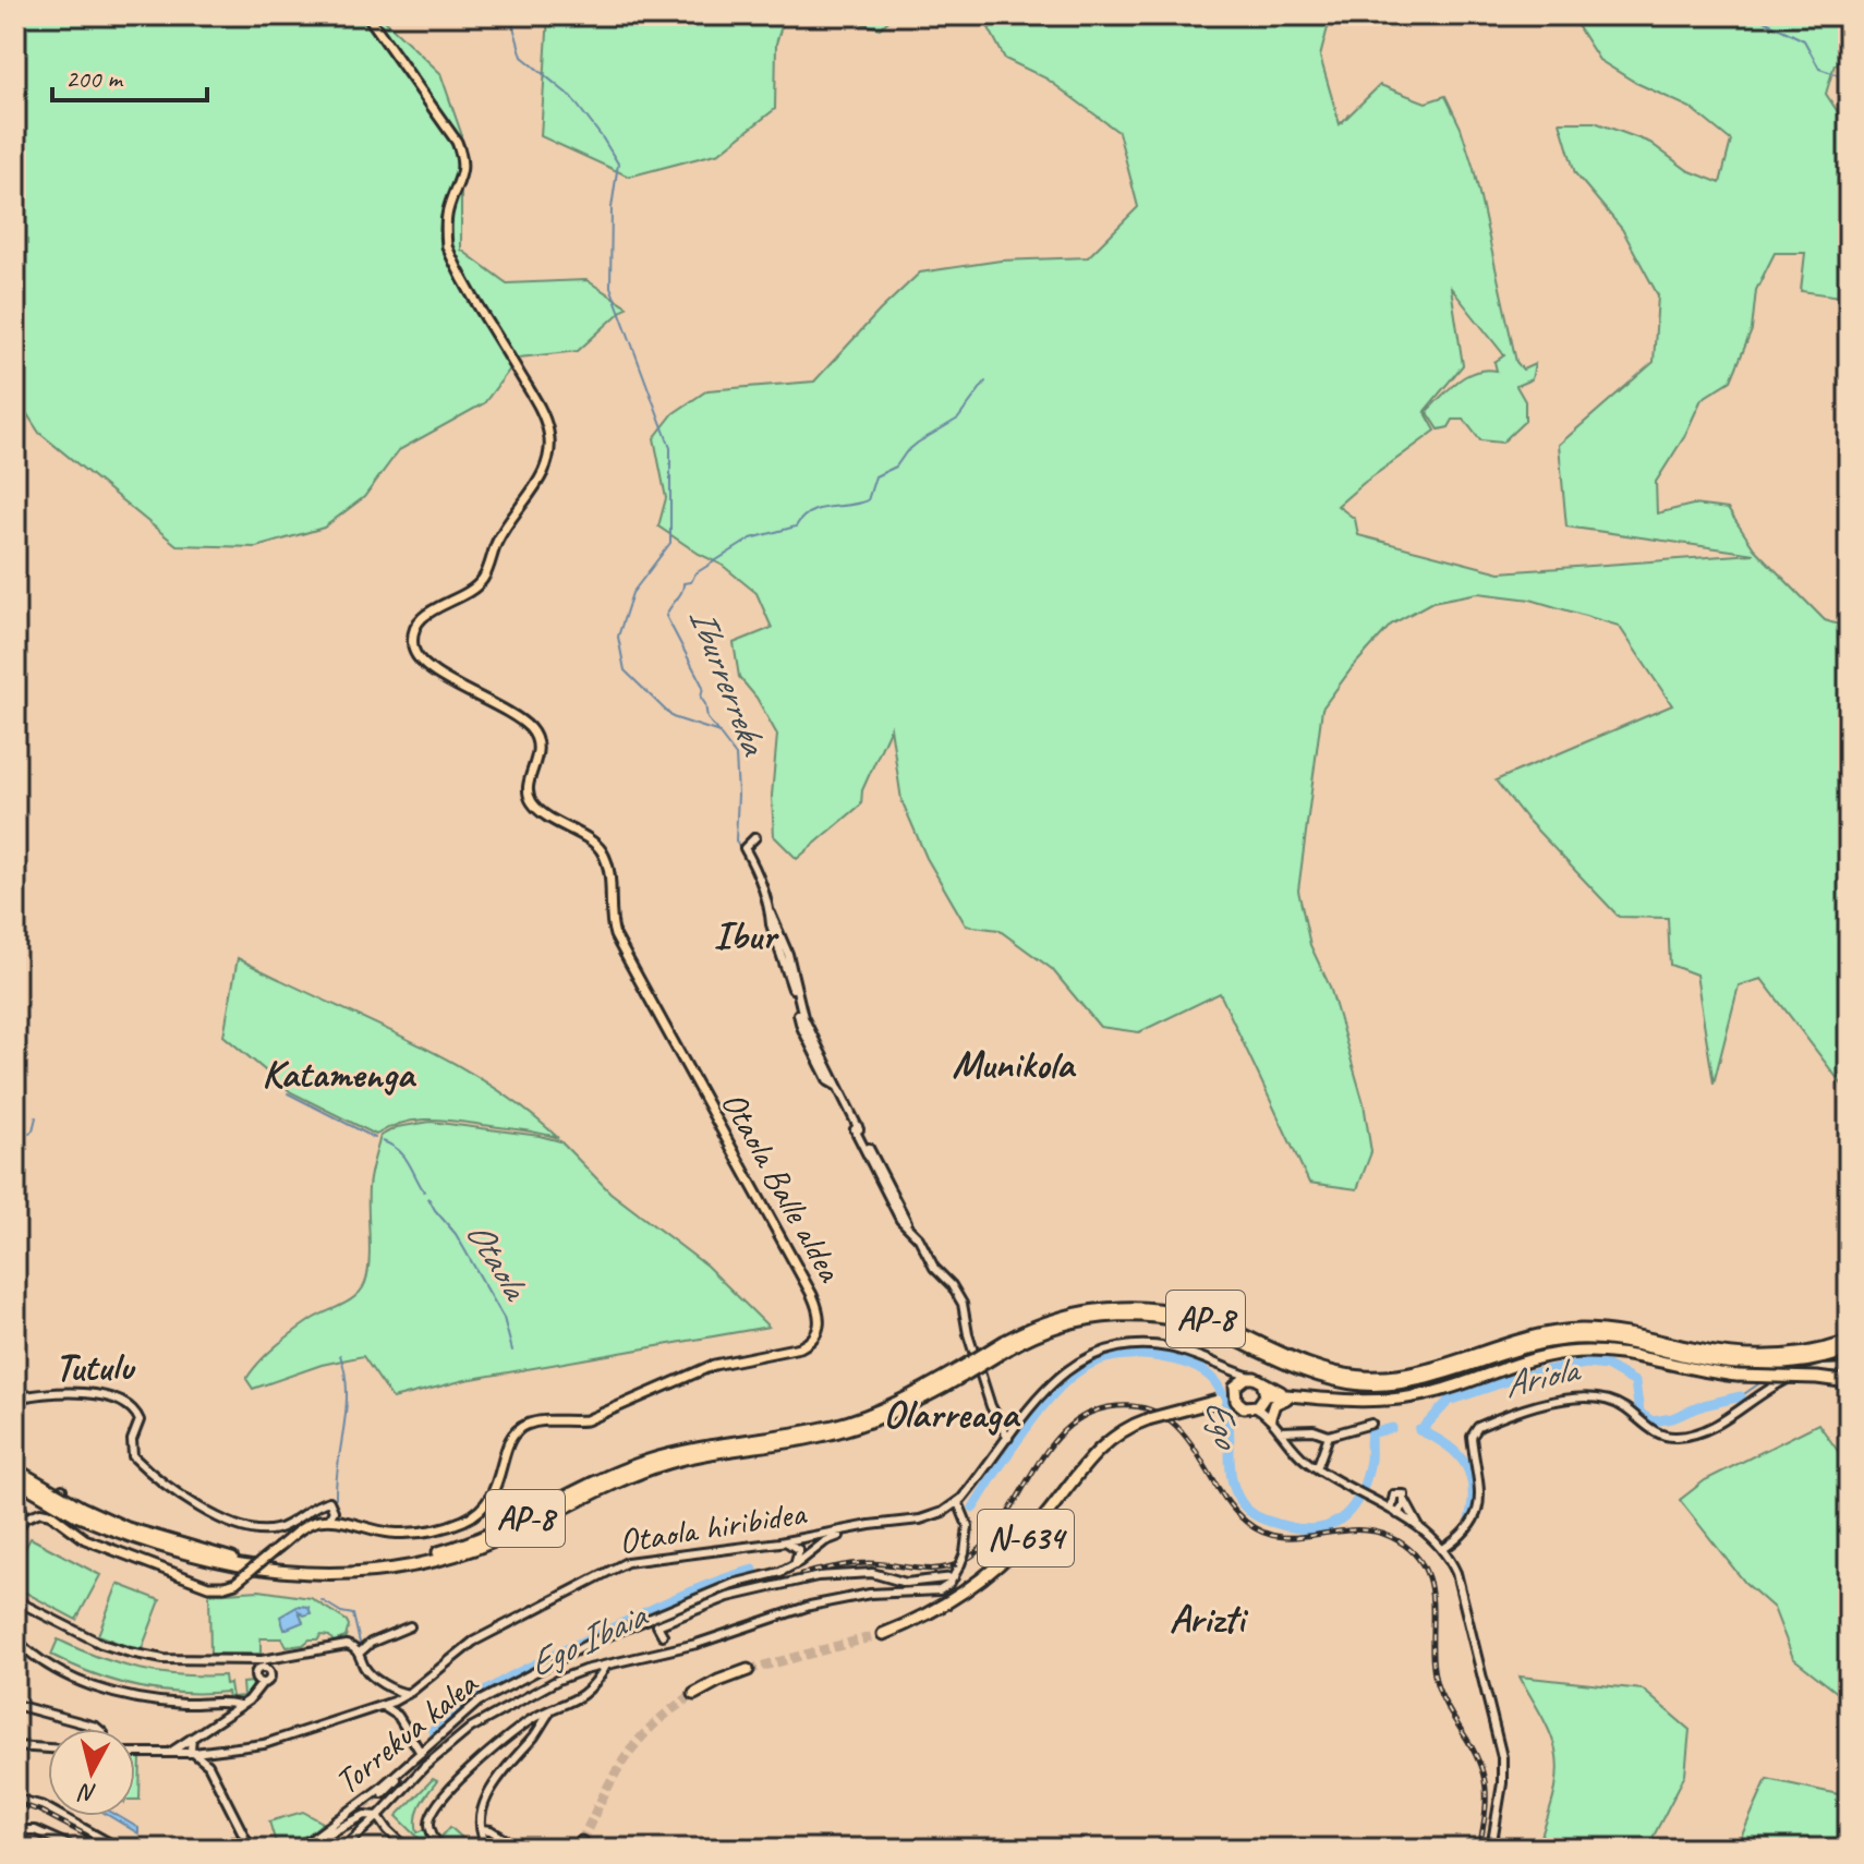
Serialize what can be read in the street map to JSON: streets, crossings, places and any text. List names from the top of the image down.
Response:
{
  "streets": {
    "highway": ["AP-8", "N-634"],
    "main road": ["Otaola Balle aldea"],
    "street": ["Otaola hiribidea", "Torrekua kalea"]
  },
  "crossings": [
    ["Otaola hiribidea", "Torrekua kalea"]
  ],
  "districts": [
    "Ibur",
    "Munikola",
    "Katamenga",
    "Tutulu",
    "Olarreaga",
    "Arizti"
  ],
  "water": [
    "Iburrerreka",
    "Otaola",
    "Ariola",
    "Ego",
    "Ego Ibaia"
  ],
  "scale_bar": "200 m",
  "north": "bottom"
}
